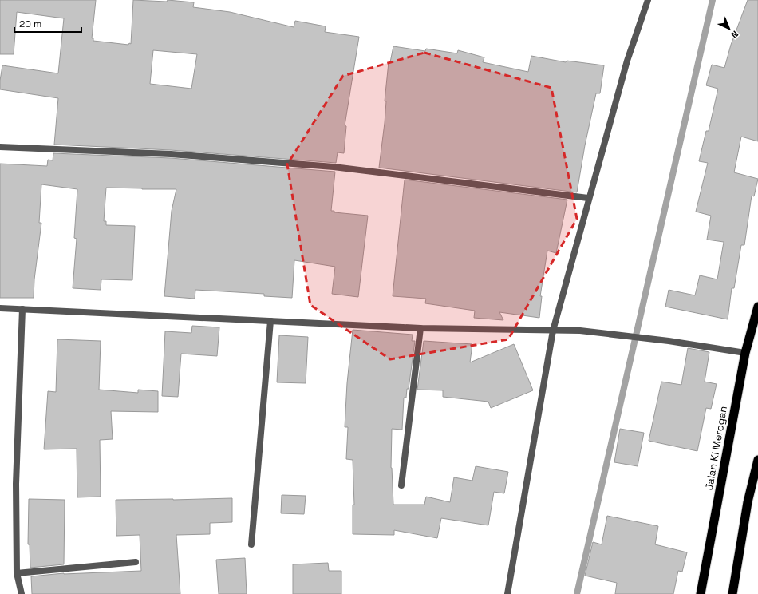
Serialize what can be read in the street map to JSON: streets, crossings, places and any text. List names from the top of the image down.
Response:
{
  "streets": {
    "highway": ["Jalan Ki Merogan"]
  },
  "scale_bar": "20 m",
  "north": "bottom right"
}
